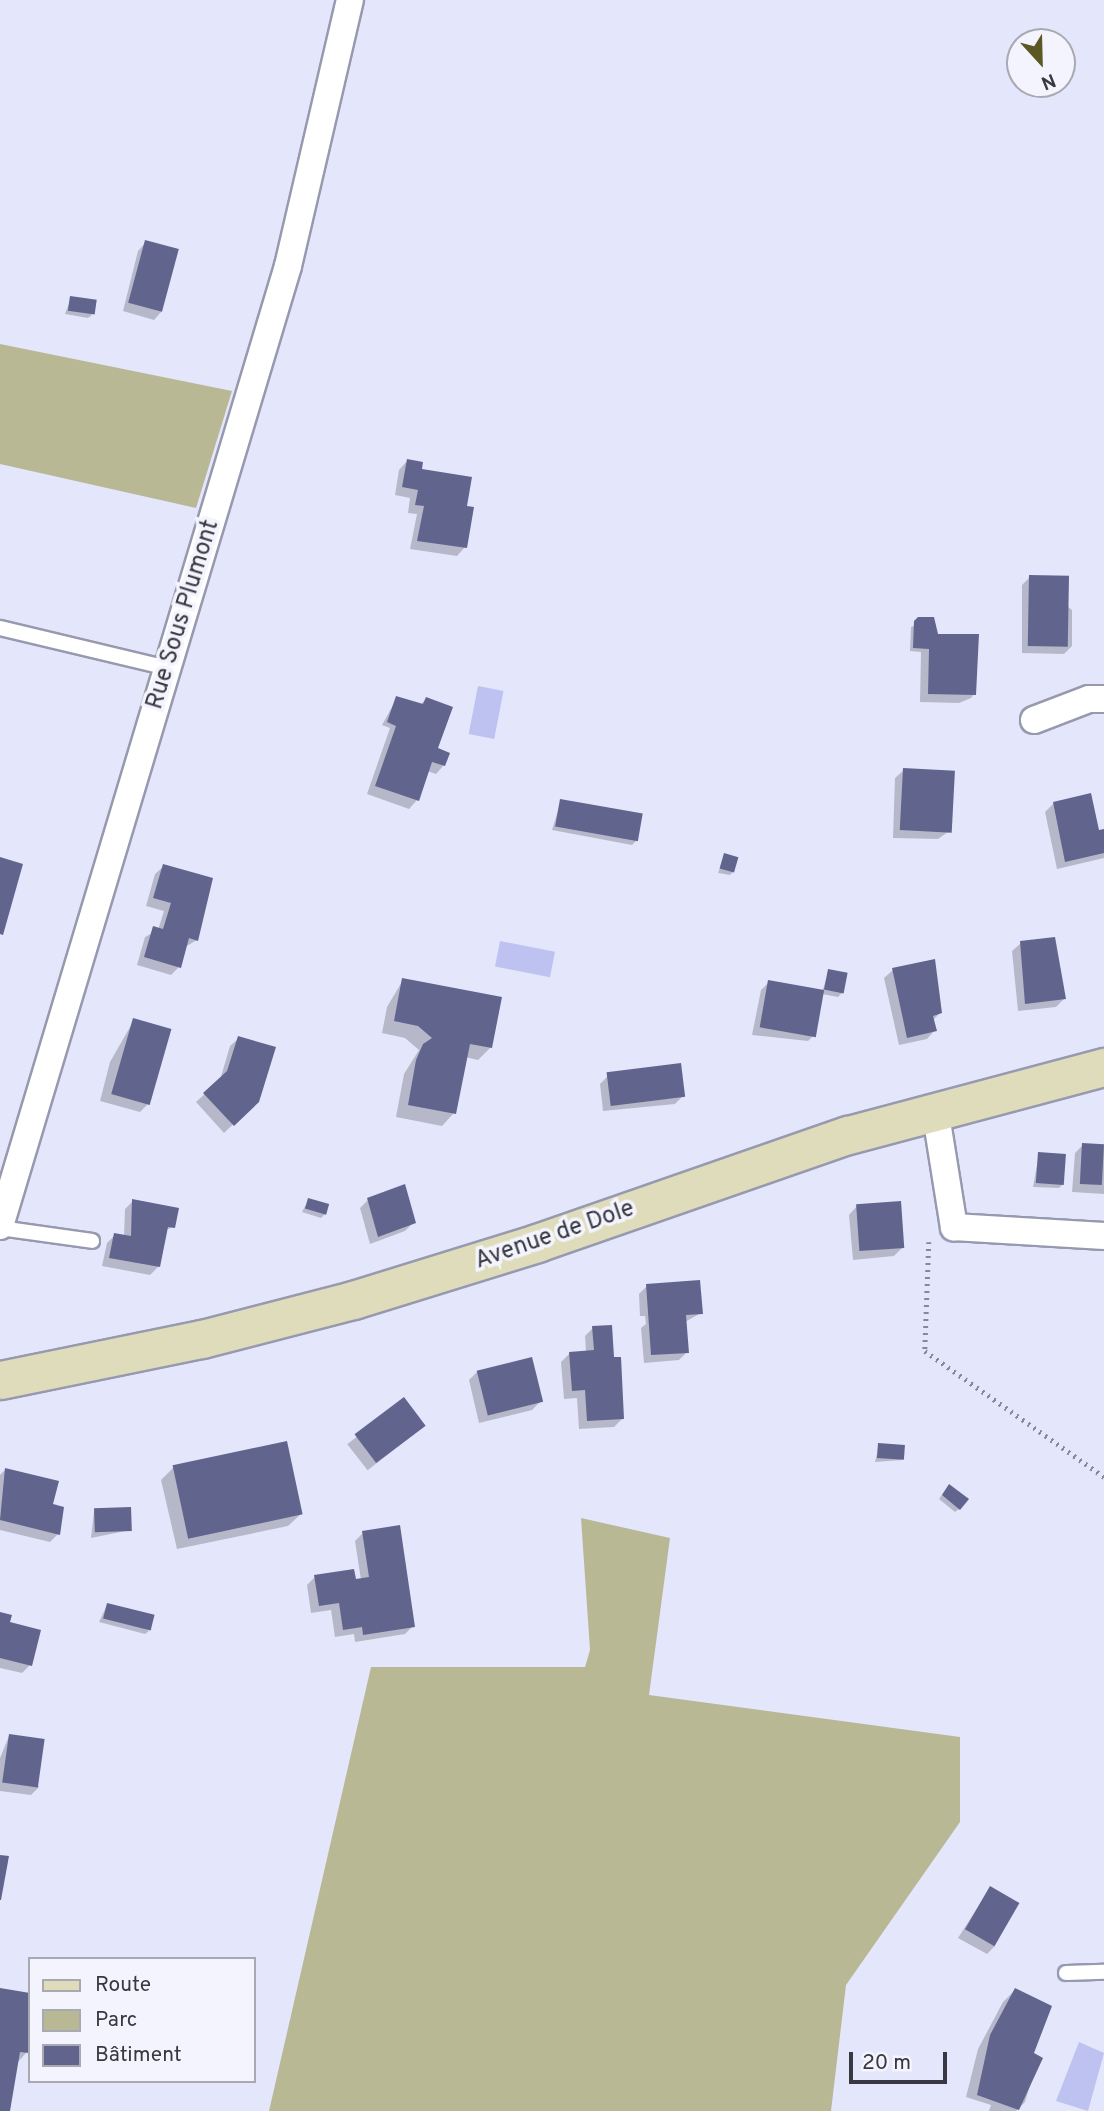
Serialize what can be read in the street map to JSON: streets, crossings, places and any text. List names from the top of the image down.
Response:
{
  "streets": {
    "main road": ["Avenue de Dole"],
    "street": ["Rue Sous Plumont"]
  },
  "legend": ["Route", "Parc", "Bâtiment"],
  "scale_bar": "20 m",
  "north": "bottom"
}
